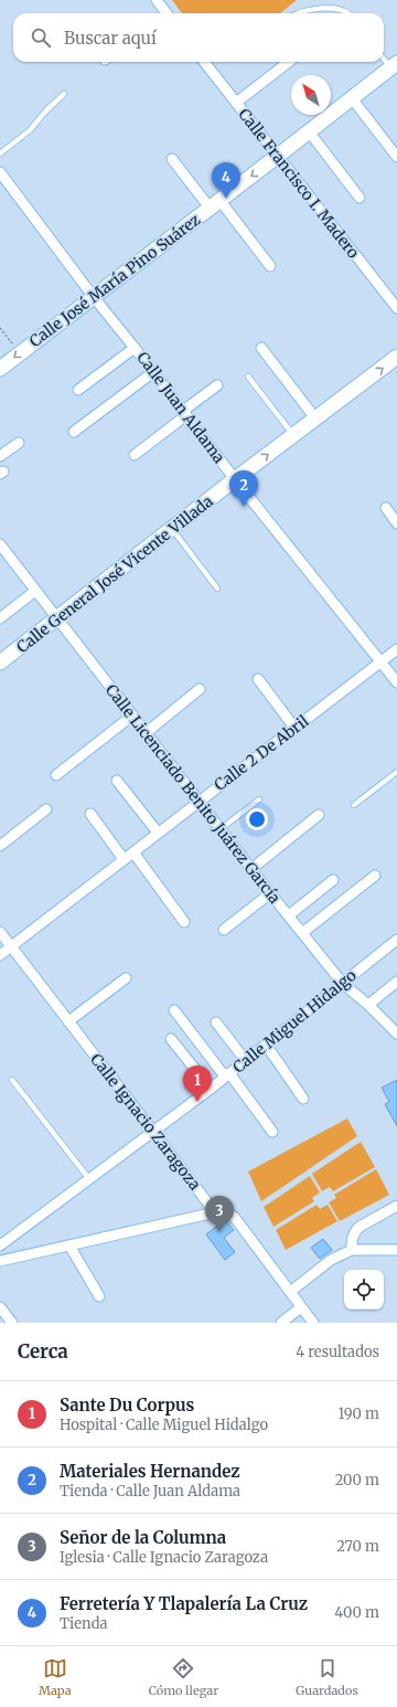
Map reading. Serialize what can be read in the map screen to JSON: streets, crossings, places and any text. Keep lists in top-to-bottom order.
{
  "streets": {
    "main road": ["Calle José María Pino Suárez", "Calle General José Vicente Villada"],
    "street": [
      "Calle Francisco I. Madero",
      "Calle Juan Aldama",
      "Calle 2 De Abril",
      "Calle Licenciado Benito Juárez García",
      "Calle Miguel Hidalgo",
      "Calle Ignacio Zaragoza"
    ]
  },
  "crossings": [
    ["Calle Francisco I. Madero", "Calle José María Pino Suárez"],
    ["Calle José María Pino Suárez", "Calle Juan Aldama"],
    ["Calle Juan Aldama", "Calle General José Vicente Villada"],
    ["Calle Juan Aldama", "Calle 2 De Abril"],
    ["Calle General José Vicente Villada", "Calle Licenciado Benito Juárez García"],
    ["Calle 2 De Abril", "Calle Licenciado Benito Juárez García"],
    ["Calle 2 De Abril", "Calle Ignacio Zaragoza"],
    ["Calle Licenciado Benito Juárez García", "Calle Miguel Hidalgo"],
    ["Calle Miguel Hidalgo", "Calle Ignacio Zaragoza"]
  ],
  "one_way": ["Calle General José Vicente Villada"],
  "north": "top left",
  "page": {
    "search": "Buscar aquí",
    "pins": [
      "4",
      "2",
      "1",
      "3"
    ],
    "heading": ["Cerca", "4 resultados"],
    "list": [
      {
        "mark": "1",
        "name": "Sante Du Corpus",
        "note": "Hospital · Calle Miguel Hidalgo",
        "value": "190 m"
      },
      {
        "mark": "2",
        "name": "Materiales Hernandez",
        "note": "Tienda · Calle Juan Aldama",
        "value": "200 m"
      },
      {
        "mark": "3",
        "name": "Señor de la Columna",
        "note": "Iglesia · Calle Ignacio Zaragoza",
        "value": "270 m"
      },
      {
        "mark": "4",
        "name": "Ferretería Y Tlapalería La Cruz",
        "note": "Tienda",
        "value": "400 m"
      }
    ],
    "nav": ["Mapa", "Cómo llegar", "Guardados"]
  }
}
